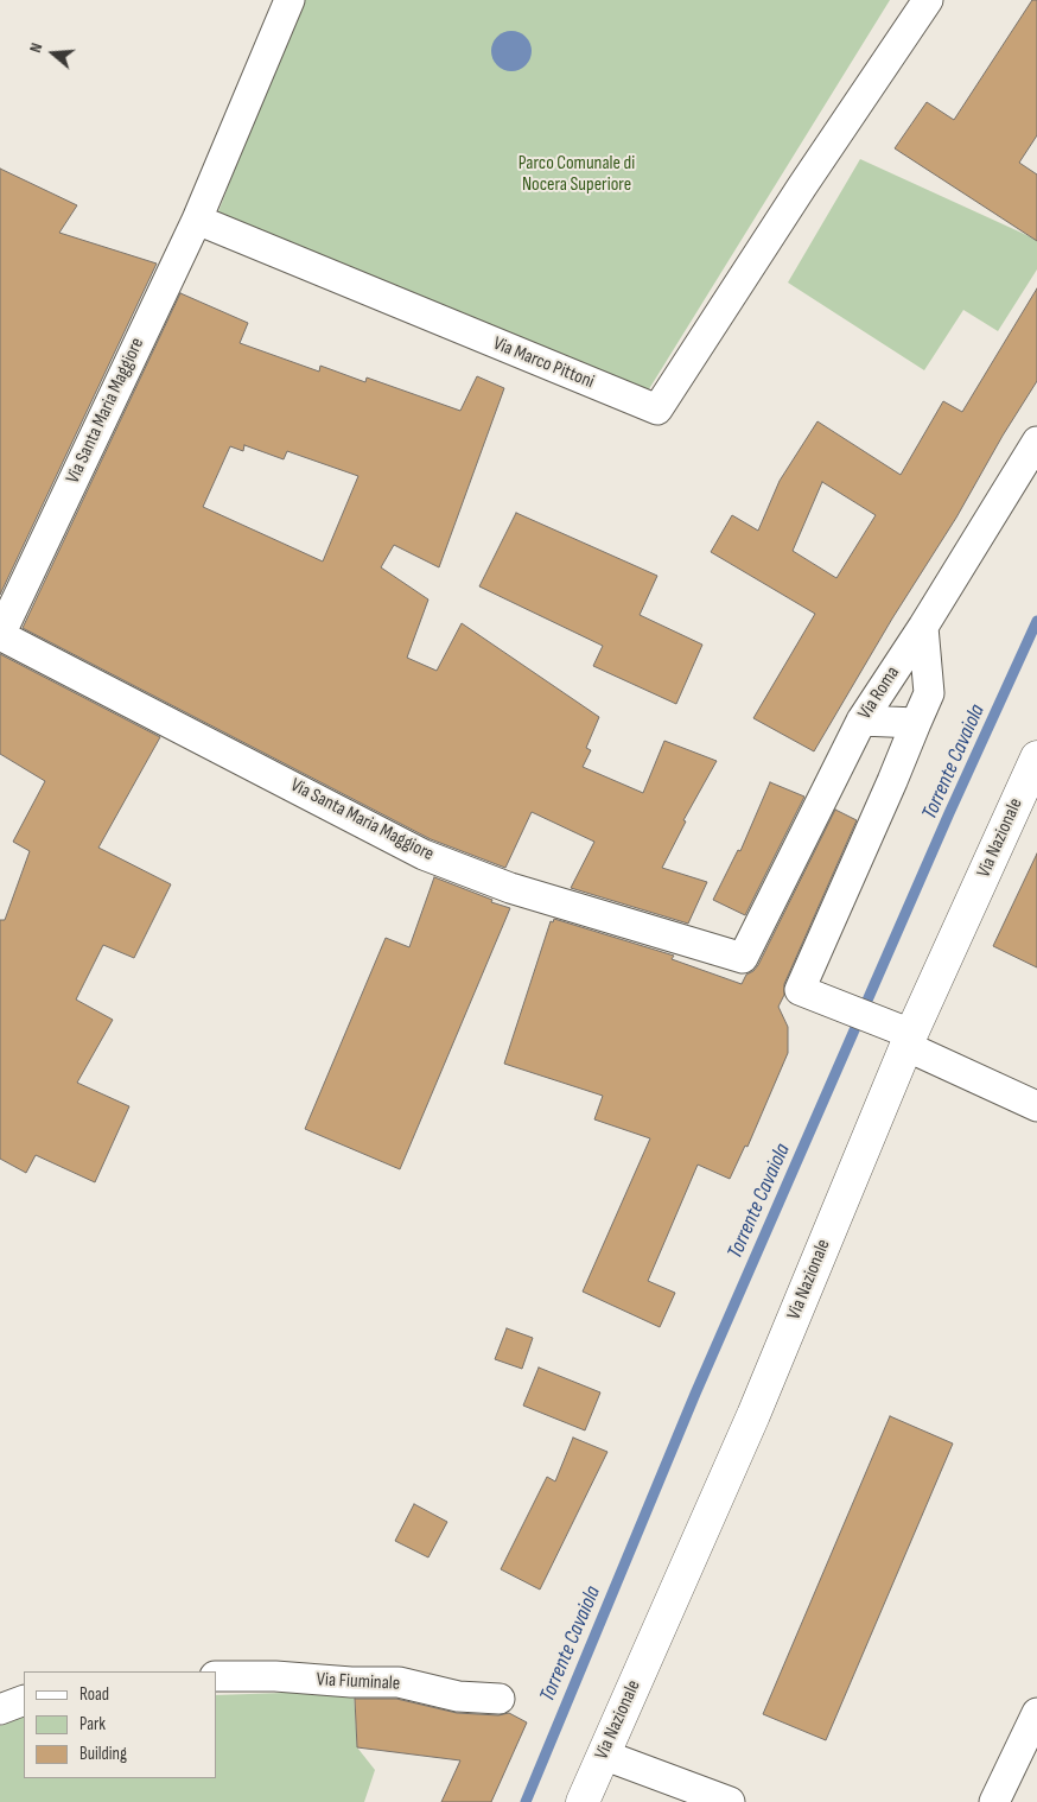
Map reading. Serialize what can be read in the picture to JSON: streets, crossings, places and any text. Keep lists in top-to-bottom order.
{
  "streets": {
    "main road": ["Via Nazionale"],
    "street": [
      "Via Marco Pittoni",
      "Via Santa Maria Maggiore",
      "Via Roma",
      "Via Fiuminale"
    ]
  },
  "crossings": [
    ["Via Marco Pittoni", "Via Santa Maria Maggiore"],
    ["Via Santa Maria Maggiore", "Via Roma"]
  ],
  "water": ["Torrente Cavaiola"],
  "parks": ["Parco Comunale di Nocera Superiore"],
  "legend": ["Road", "Park", "Building"],
  "north": "left"
}
